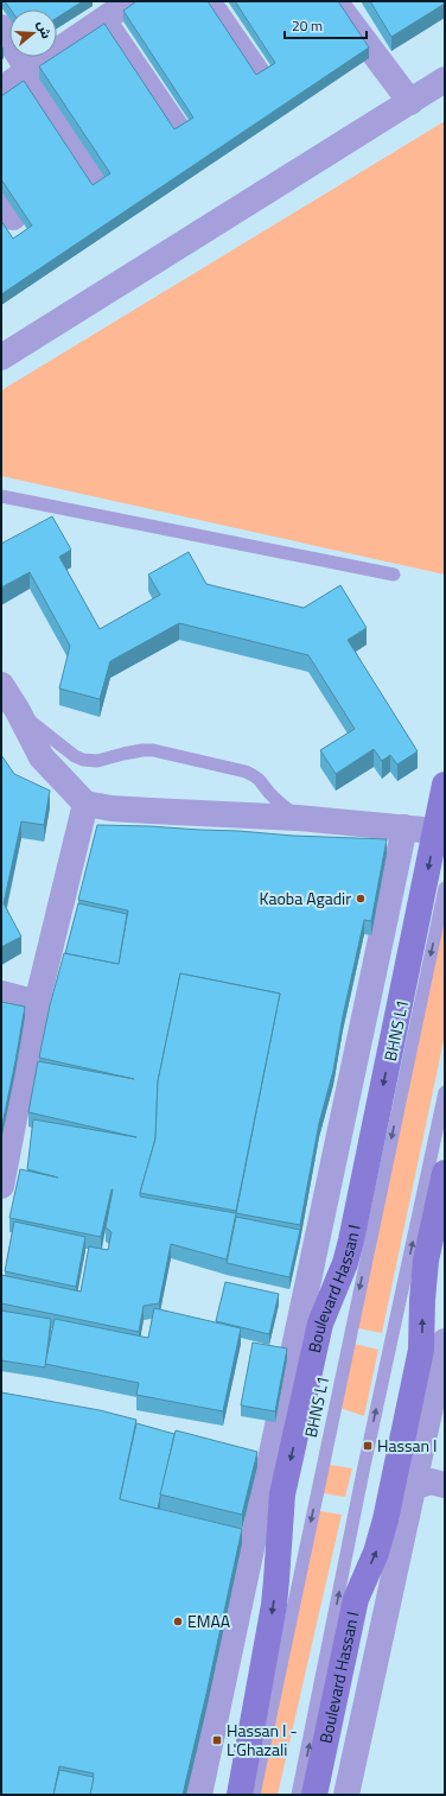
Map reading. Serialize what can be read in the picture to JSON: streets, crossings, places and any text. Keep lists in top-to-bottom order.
{
  "streets": {
    "main road": ["Boulevard Hassan I"],
    "lane": ["BHNS L1"]
  },
  "places": {
    "other": ["Kaoba Agadir", "EMAA"],
    "transit": ["Hassan I", "Hassan I - L'Ghazali"]
  },
  "scale_bar": "20 m",
  "north": "right"
}
